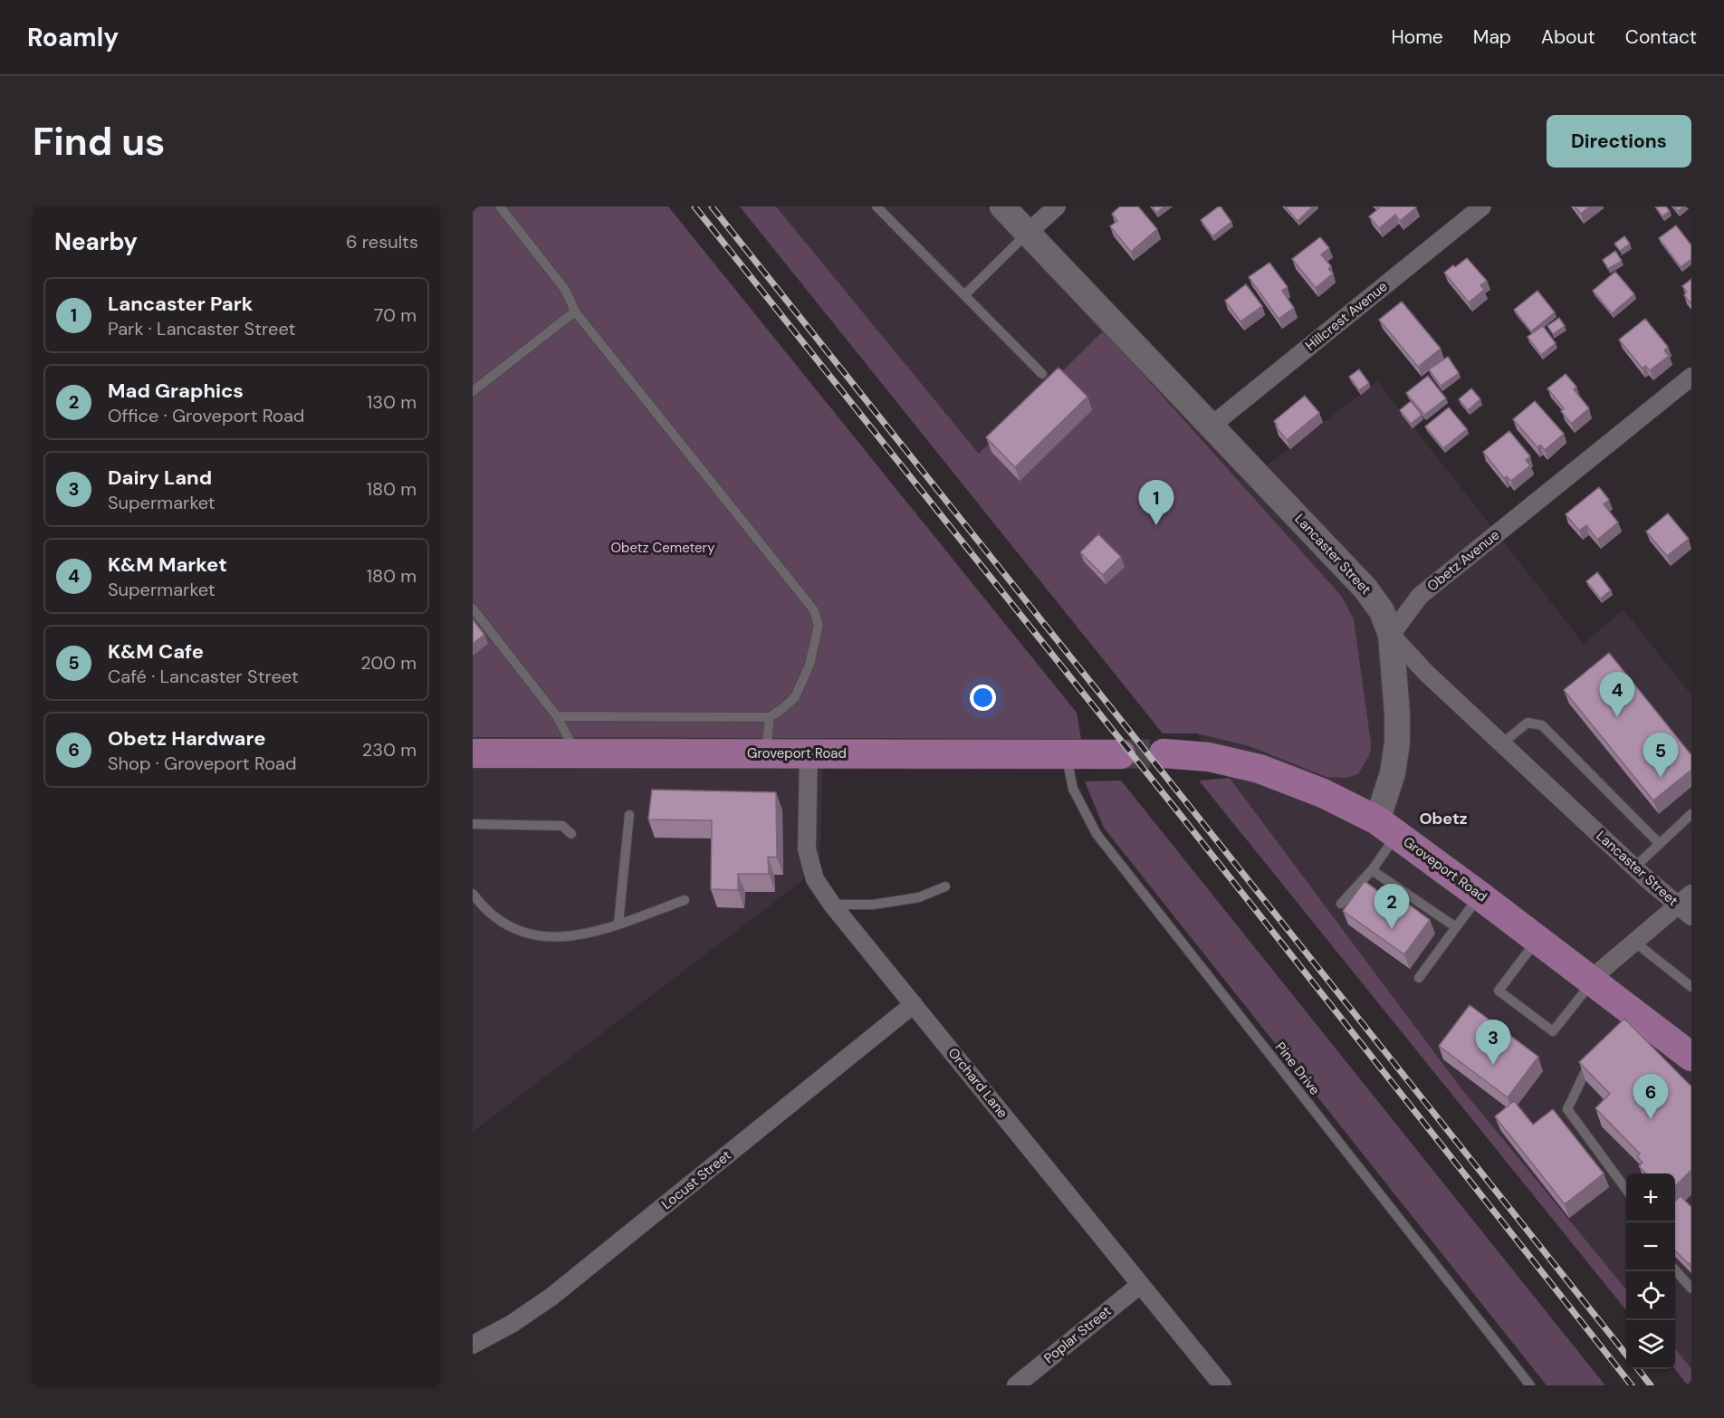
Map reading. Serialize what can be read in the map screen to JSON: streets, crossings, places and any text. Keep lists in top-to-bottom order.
{
  "streets": {
    "main road": ["Groveport Road"],
    "street": [
      "Hillcrest Avenue",
      "Lancaster Street",
      "Obetz Avenue",
      "Orchard Lane",
      "Locust Street",
      "Poplar Street"
    ],
    "lane": ["Pine Drive"]
  },
  "crossings": [
    ["Hillcrest Avenue", "Lancaster Street"],
    ["Lancaster Street", "Obetz Avenue"],
    ["Groveport Road", "Pine Drive"],
    ["Groveport Road", "Orchard Lane"],
    ["Orchard Lane", "Locust Street"],
    ["Orchard Lane", "Poplar Street"]
  ],
  "districts": ["Obetz"],
  "parks": ["Obetz Cemetery"],
  "page": {
    "header": "Roamly",
    "nav": [
      "Home",
      "Map",
      "About",
      "Contact"
    ],
    "buttons": "Directions",
    "title": "Find us",
    "heading": ["Nearby", "6 results"],
    "list": [
      {
        "mark": "1",
        "name": "Lancaster Park",
        "note": "Park · Lancaster Street",
        "value": "70 m"
      },
      {
        "mark": "2",
        "name": "Mad Graphics",
        "note": "Office · Groveport Road",
        "value": "130 m"
      },
      {
        "mark": "3",
        "name": "Dairy Land",
        "note": "Supermarket",
        "value": "180 m"
      },
      {
        "mark": "4",
        "name": "K&M Market",
        "note": "Supermarket",
        "value": "180 m"
      },
      {
        "mark": "5",
        "name": "K&M Cafe",
        "note": "Café · Lancaster Street",
        "value": "200 m"
      },
      {
        "mark": "6",
        "name": "Obetz Hardware",
        "note": "Shop · Groveport Road",
        "value": "230 m"
      }
    ],
    "pins": [
      "1",
      "4",
      "5",
      "2",
      "3",
      "6"
    ],
    "map_buttons": ["+", "−"]
  }
}
